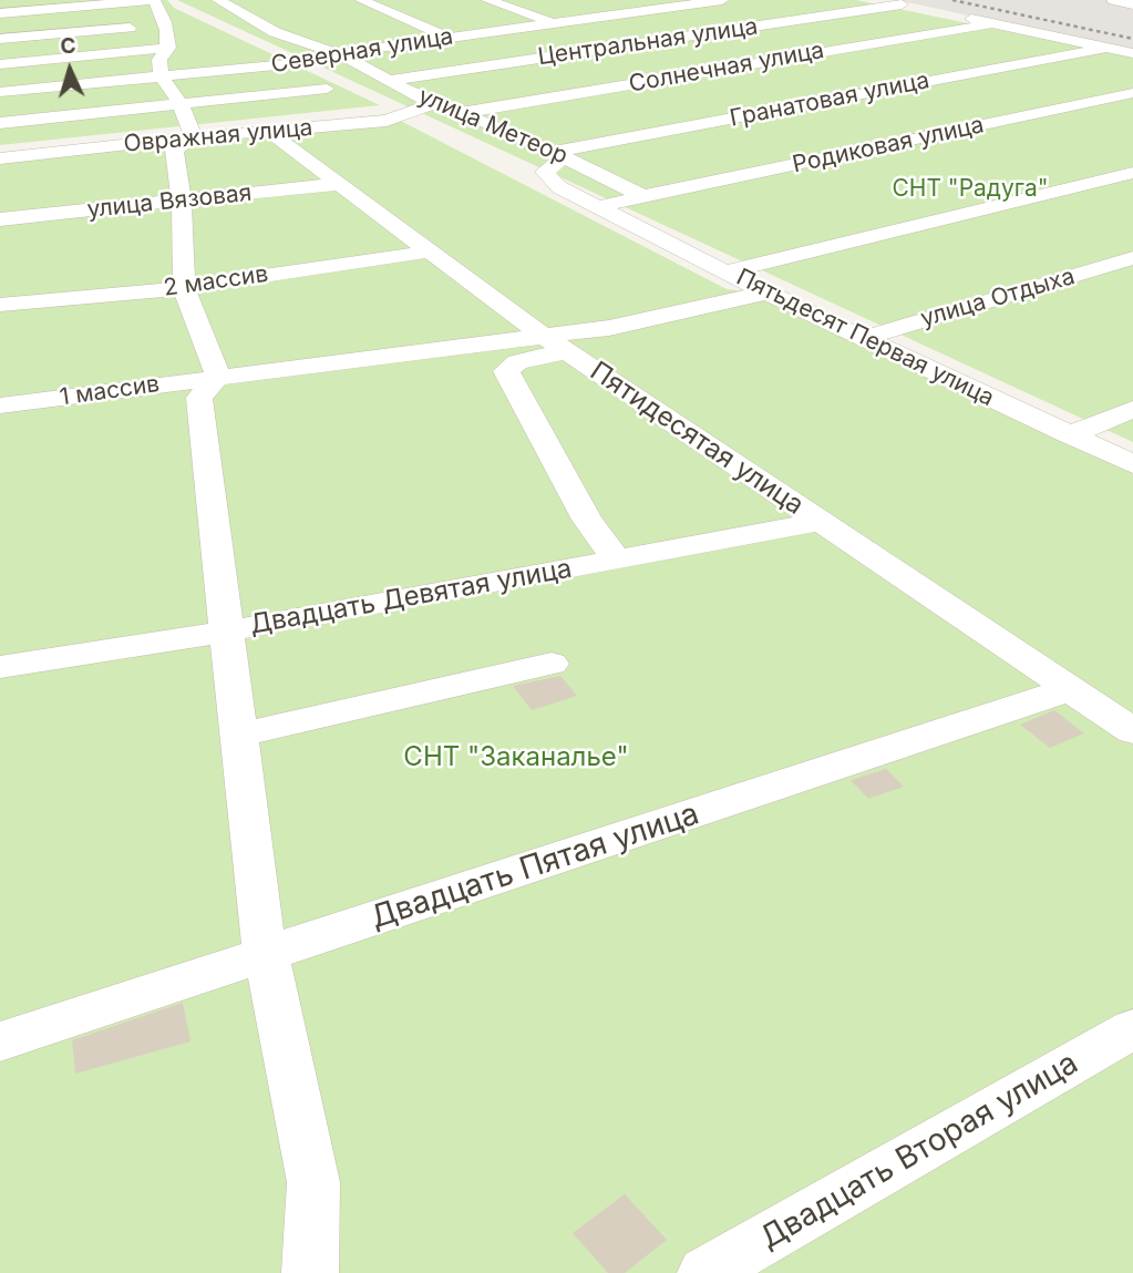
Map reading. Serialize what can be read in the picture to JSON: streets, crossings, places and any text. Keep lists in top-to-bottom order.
{
  "streets": {
    "street": [
      "Центральная улица",
      "Северная улица",
      "Солнечная улица",
      "Гранатовая улица",
      "улица Метеор",
      "Овражная улица",
      "Родиковая улица",
      "улица Вязовая",
      "2 массив",
      "улица Отдыха",
      "Пятьдесят Первая улица",
      "1 массив",
      "Пятидесятая улица",
      "Двадцать Девятая улица",
      "Двадцать Пятая улица",
      "Двадцать Вторая улица"
    ]
  },
  "crossings": [
    ["Центральная улица", "улица Метеор"],
    ["Северная улица", "улица Метеор"],
    ["Солнечная улица", "улица Метеор"],
    ["Гранатовая улица", "улица Метеор"],
    ["Гранатовая улица", "Пятьдесят Первая улица"],
    ["улица Метеор", "Овражная улица"],
    ["улица Метеор", "Родиковая улица"],
    ["улица Метеор", "Пятьдесят Первая улица"],
    ["Овражная улица", "Пятидесятая улица"],
    ["улица Вязовая", "Пятидесятая улица"],
    ["2 массив", "Пятидесятая улица"],
    ["улица Отдыха", "Пятьдесят Первая улица"],
    ["Пятьдесят Первая улица", "1 массив"],
    ["1 массив", "Пятидесятая улица"],
    ["Пятидесятая улица", "Двадцать Девятая улица"],
    ["Пятидесятая улица", "Двадцать Пятая улица"]
  ],
  "parks": ["СНТ \"Радуга\"", "СНТ \"Заканалье\""],
  "north": "top"
}
